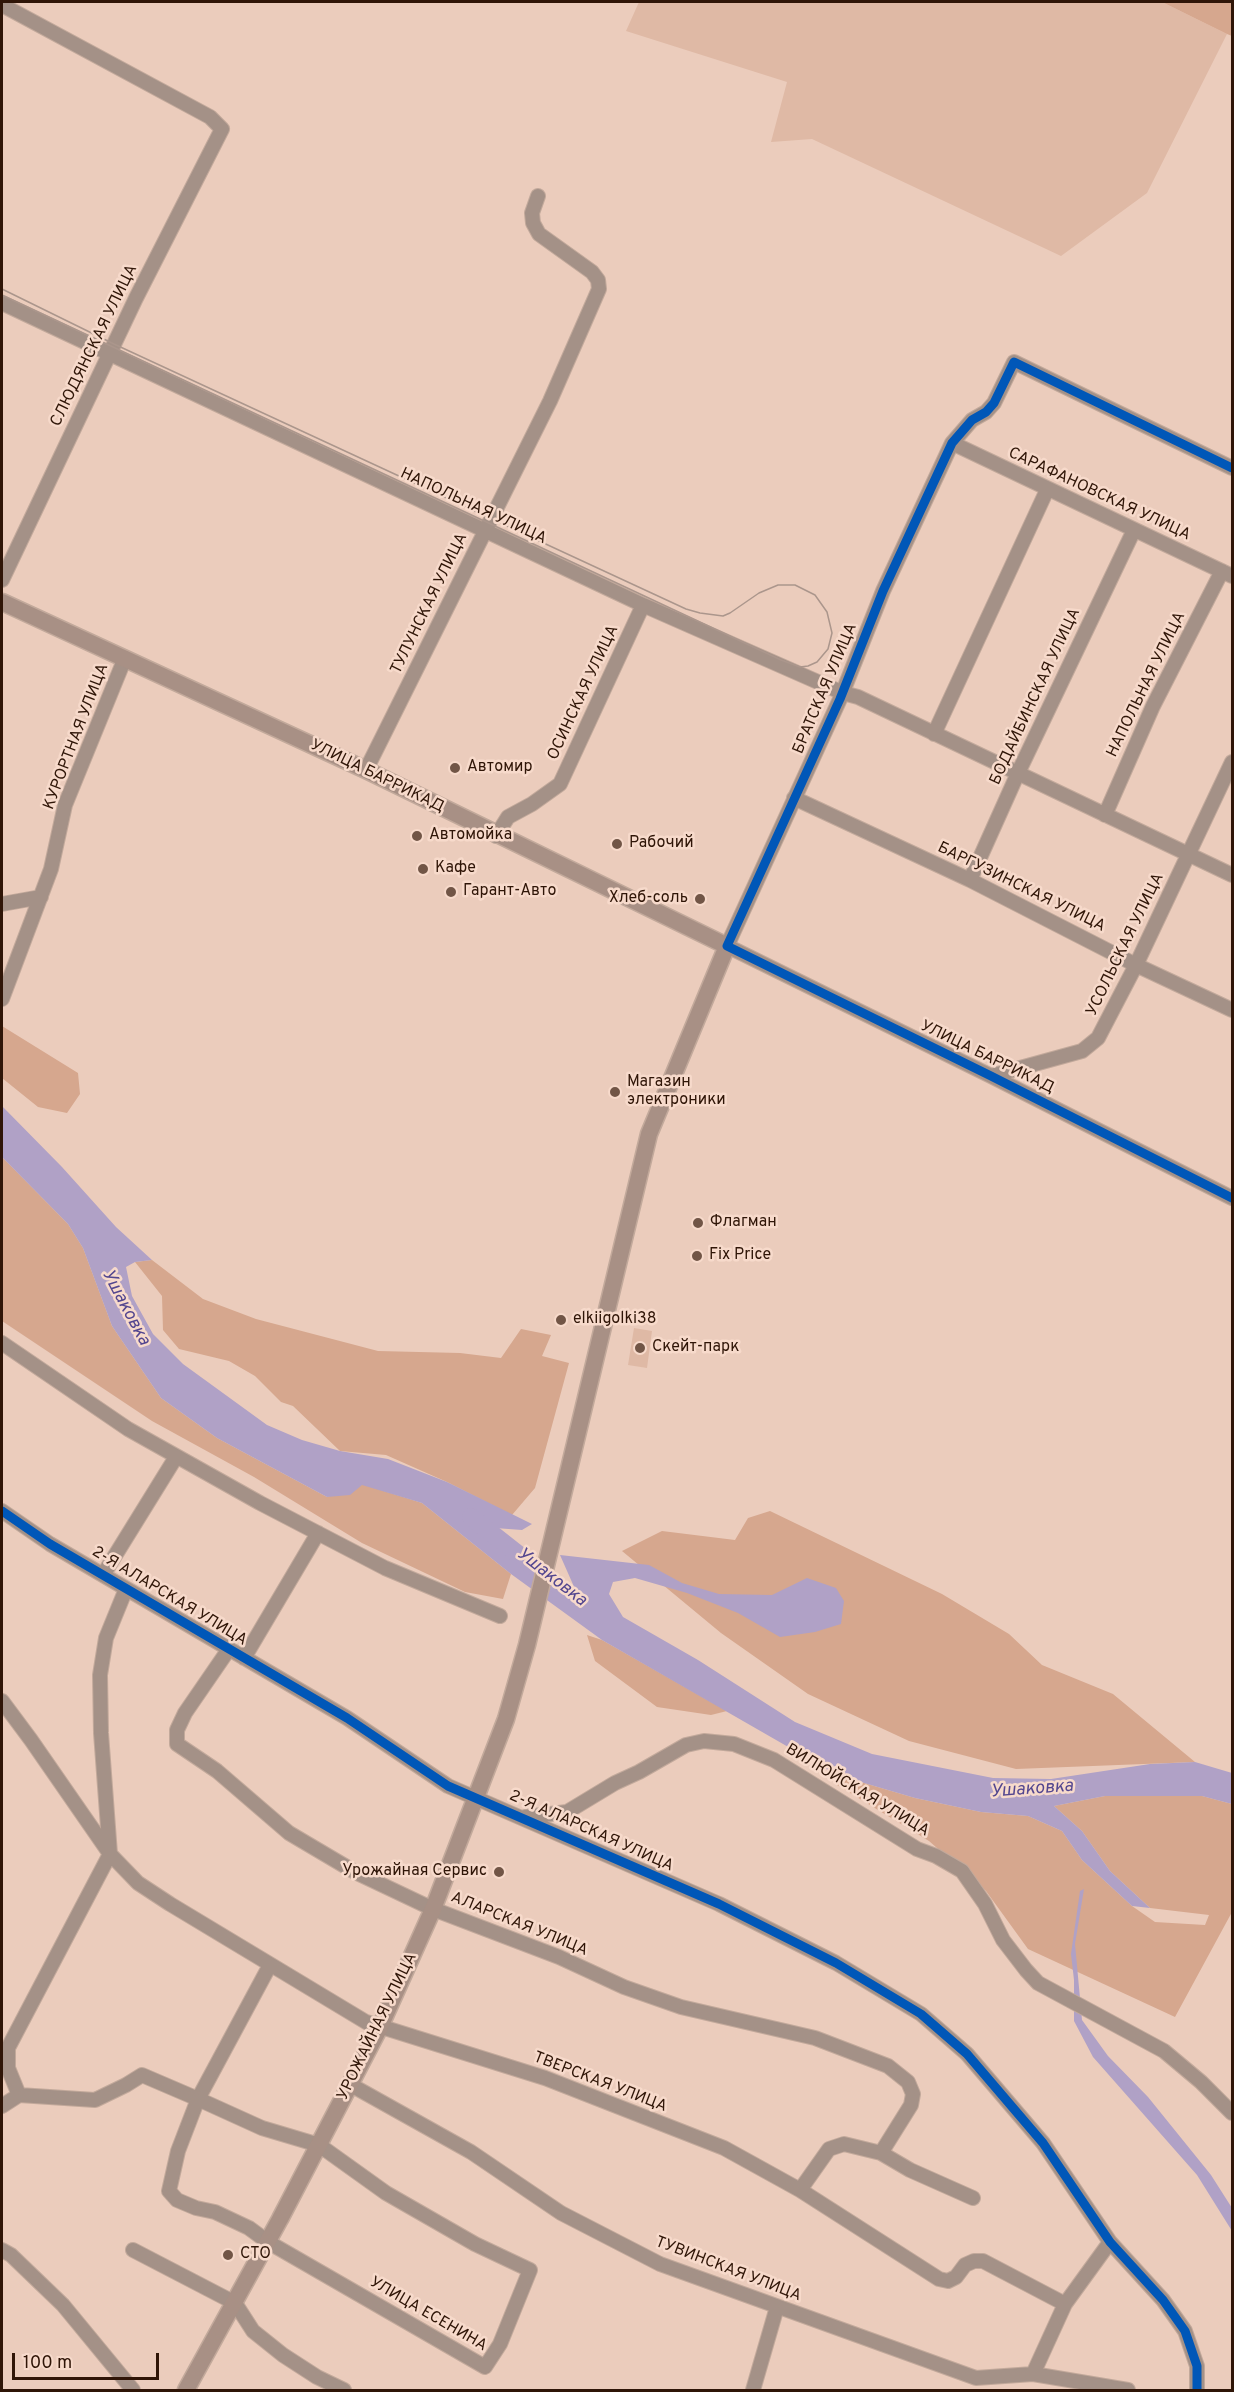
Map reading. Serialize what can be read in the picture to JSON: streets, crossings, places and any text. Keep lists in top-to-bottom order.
{
  "streets": {
    "main road": ["УЛИЦА БАРРИКАД", "УРОЖАЙНАЯ УЛИЦА"],
    "street": [
      "СЛЮДЯНСКАЯ УЛИЦА",
      "САРАФАНОВСКАЯ УЛИЦА",
      "НАПОЛЬНАЯ УЛИЦА",
      "ТУЛУНСКАЯ УЛИЦА",
      "БРАТСКАЯ УЛИЦА",
      "ОСИНСКАЯ УЛИЦА",
      "БОДАЙБИНСКАЯ УЛИЦА",
      "КУРОРТНАЯ УЛИЦА",
      "БАРГУЗИНСКАЯ УЛИЦА",
      "УСОЛЬСКАЯ УЛИЦА",
      "2-Я АЛАРСКАЯ УЛИЦА",
      "ВИЛЮЙСКАЯ УЛИЦА",
      "АЛАРСКАЯ УЛИЦА",
      "ТВЕРСКАЯ УЛИЦА",
      "ТУВИНСКАЯ УЛИЦА",
      "УЛИЦА ЕСЕНИНА"
    ]
  },
  "crossings": [
    ["СЛЮДЯНСКАЯ УЛИЦА", "НАПОЛЬНАЯ УЛИЦА"],
    ["САРАФАНОВСКАЯ УЛИЦА", "НАПОЛЬНАЯ УЛИЦА"],
    ["САРАФАНОВСКАЯ УЛИЦА", "БРАТСКАЯ УЛИЦА"],
    ["САРАФАНОВСКАЯ УЛИЦА", "БОДАЙБИНСКАЯ УЛИЦА"],
    ["НАПОЛЬНАЯ УЛИЦА", "ТУЛУНСКАЯ УЛИЦА"],
    ["НАПОЛЬНАЯ УЛИЦА", "БРАТСКАЯ УЛИЦА"],
    ["НАПОЛЬНАЯ УЛИЦА", "ОСИНСКАЯ УЛИЦА"],
    ["НАПОЛЬНАЯ УЛИЦА", "БОДАЙБИНСКАЯ УЛИЦА"],
    ["НАПОЛЬНАЯ УЛИЦА", "УСОЛЬСКАЯ УЛИЦА"],
    ["ТУЛУНСКАЯ УЛИЦА", "УЛИЦА БАРРИКАД"],
    ["БРАТСКАЯ УЛИЦА", "УЛИЦА БАРРИКАД"],
    ["БРАТСКАЯ УЛИЦА", "БАРГУЗИНСКАЯ УЛИЦА"],
    ["БРАТСКАЯ УЛИЦА", "УРОЖАЙНАЯ УЛИЦА"],
    ["ОСИНСКАЯ УЛИЦА", "УЛИЦА БАРРИКАД"],
    ["БОДАЙБИНСКАЯ УЛИЦА", "БАРГУЗИНСКАЯ УЛИЦА"],
    ["КУРОРТНАЯ УЛИЦА", "УЛИЦА БАРРИКАД"],
    ["УЛИЦА БАРРИКАД", "УСОЛЬСКАЯ УЛИЦА"],
    ["УЛИЦА БАРРИКАД", "УРОЖАЙНАЯ УЛИЦА"],
    ["БАРГУЗИНСКАЯ УЛИЦА", "УСОЛЬСКАЯ УЛИЦА"],
    ["2-Я АЛАРСКАЯ УЛИЦА", "АЛАРСКАЯ УЛИЦА"],
    ["2-Я АЛАРСКАЯ УЛИЦА", "УРОЖАЙНАЯ УЛИЦА"],
    ["АЛАРСКАЯ УЛИЦА", "УРОЖАЙНАЯ УЛИЦА"],
    ["УРОЖАЙНАЯ УЛИЦА", "ТВЕРСКАЯ УЛИЦА"],
    ["УРОЖАЙНАЯ УЛИЦА", "ТУВИНСКАЯ УЛИЦА"],
    ["УРОЖАЙНАЯ УЛИЦА", "УЛИЦА ЕСЕНИНА"]
  ],
  "water": ["Ушаковка"],
  "places": [
    "Автомир",
    "Автомойка",
    "Рабочий",
    "Кафе",
    "Гарант-Авто",
    "Хлеб-соль",
    "Магазин электроники",
    "Флагман",
    "Fix Price",
    "elkiigolki38",
    "Скейт-парк",
    "Урожайная Сервис",
    "СТО"
  ],
  "scale_bar": "100 m"
}
